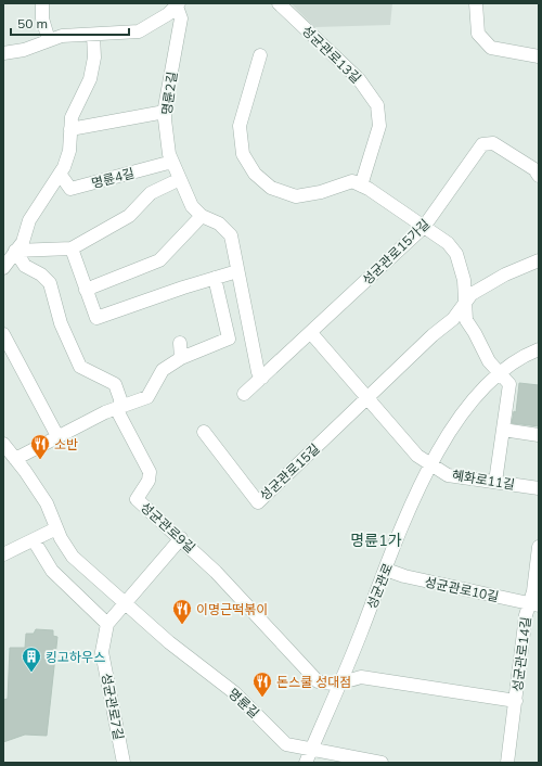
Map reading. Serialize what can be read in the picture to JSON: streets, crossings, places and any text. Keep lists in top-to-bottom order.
{
  "streets": {
    "street": [
      "성균관로13길",
      "명륜2길",
      "명륜4길",
      "성균관로15가길",
      "성균관로15길",
      "혜화로11길",
      "성균관로9길",
      "성균관로",
      "성균관로10길",
      "성균관로14길",
      "명륜길",
      "성균관로7길"
    ]
  },
  "crossings": [
    ["명륜2길", "명륜4길"],
    ["명륜2길", "성균관로15가길"],
    ["혜화로11길", "성균관로"],
    ["성균관로9길", "성균관로"],
    ["성균관로", "성균관로10길"],
    ["성균관로", "명륜길"],
    ["성균관로10길", "성균관로14길"]
  ],
  "districts": ["명륜1가"],
  "places": {
    "restaurant": ["소반", "이명근떡볶이", "돈스쿨 성대점"],
    "building": ["킹고하우스"]
  },
  "scale_bar": "50 m"
}
